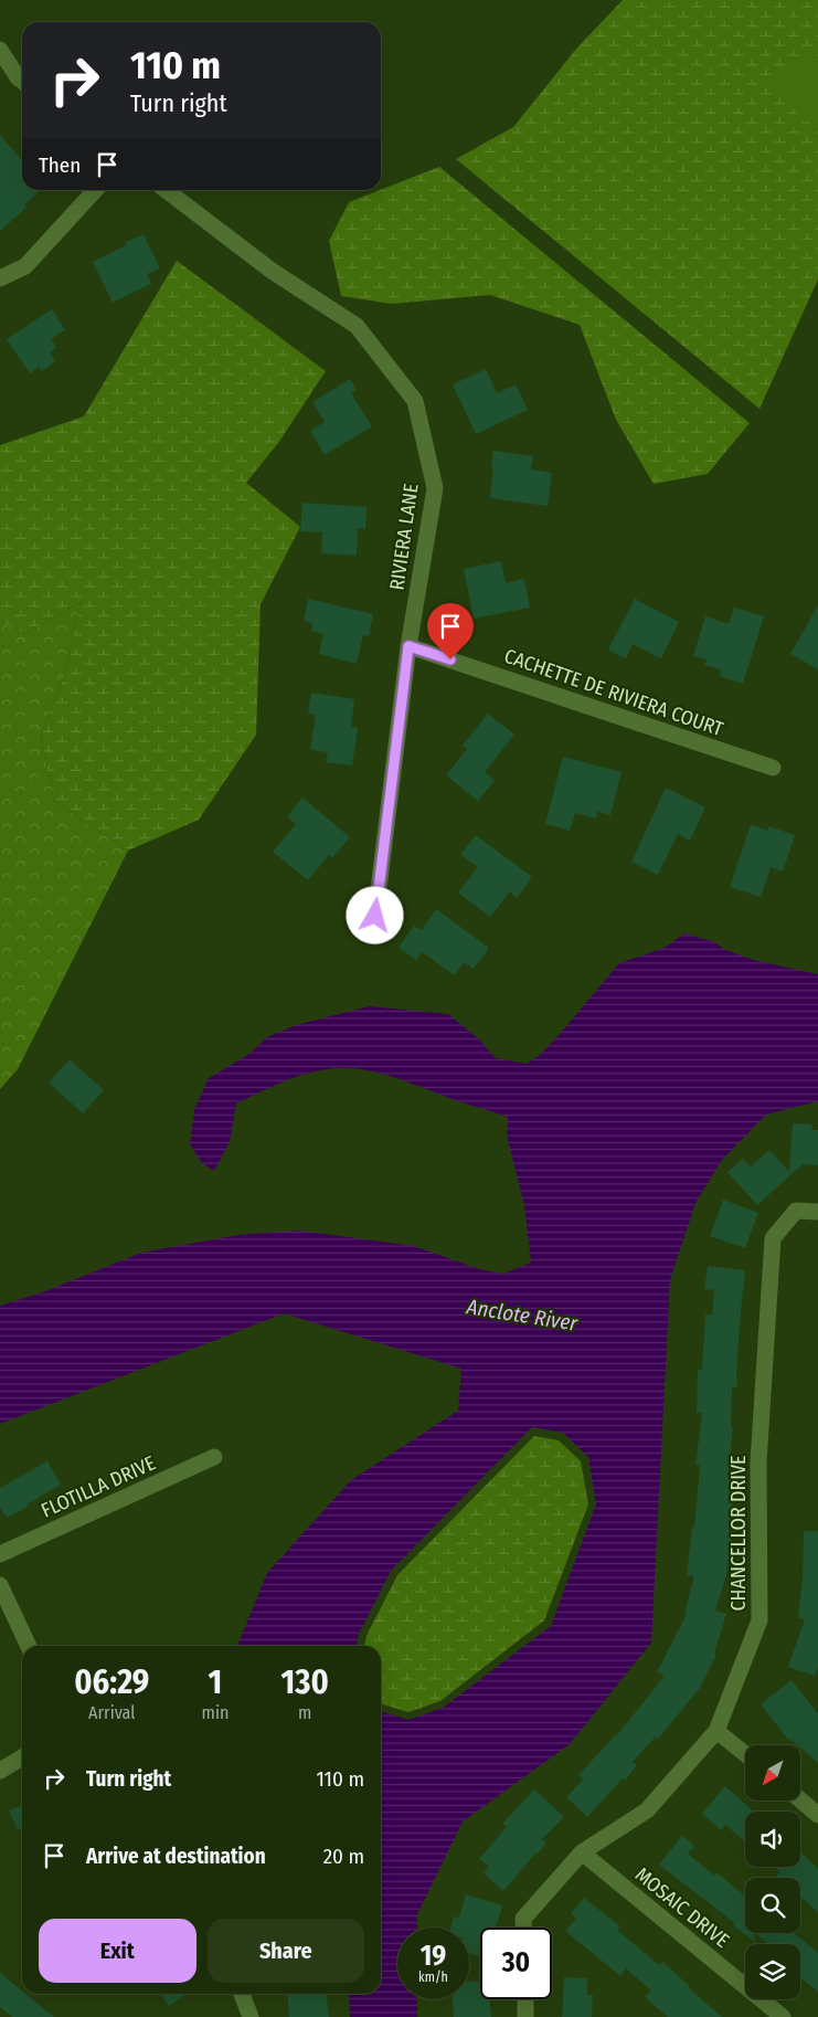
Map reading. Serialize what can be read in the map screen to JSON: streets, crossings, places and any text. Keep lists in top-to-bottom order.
{
  "streets": {
    "street": [
      "RIVIERA LANE",
      "CACHETTE DE RIVIERA COURT",
      "FLOTILLA DRIVE",
      "CHANCELLOR DRIVE",
      "MOSAIC DRIVE"
    ]
  },
  "crossings": [
    ["RIVIERA LANE", "CACHETTE DE RIVIERA COURT"],
    ["CHANCELLOR DRIVE", "MOSAIC DRIVE"]
  ],
  "water": ["Anclote River"],
  "north": "bottom left",
  "page": {
    "turn": ["110 m", "Turn right"],
    "then": "Then",
    "eta": [
      "06:29",
      "Arrival",
      "1",
      "min",
      "130",
      "m"
    ],
    "list": [
      {
        "name": "Turn right",
        "value": "110 m"
      },
      {
        "name": "Arrive at destination",
        "value": "20 m"
      }
    ],
    "buttons": ["Exit", "Share"],
    "speed": "19 km/h",
    "limit": "30"
  }
}
